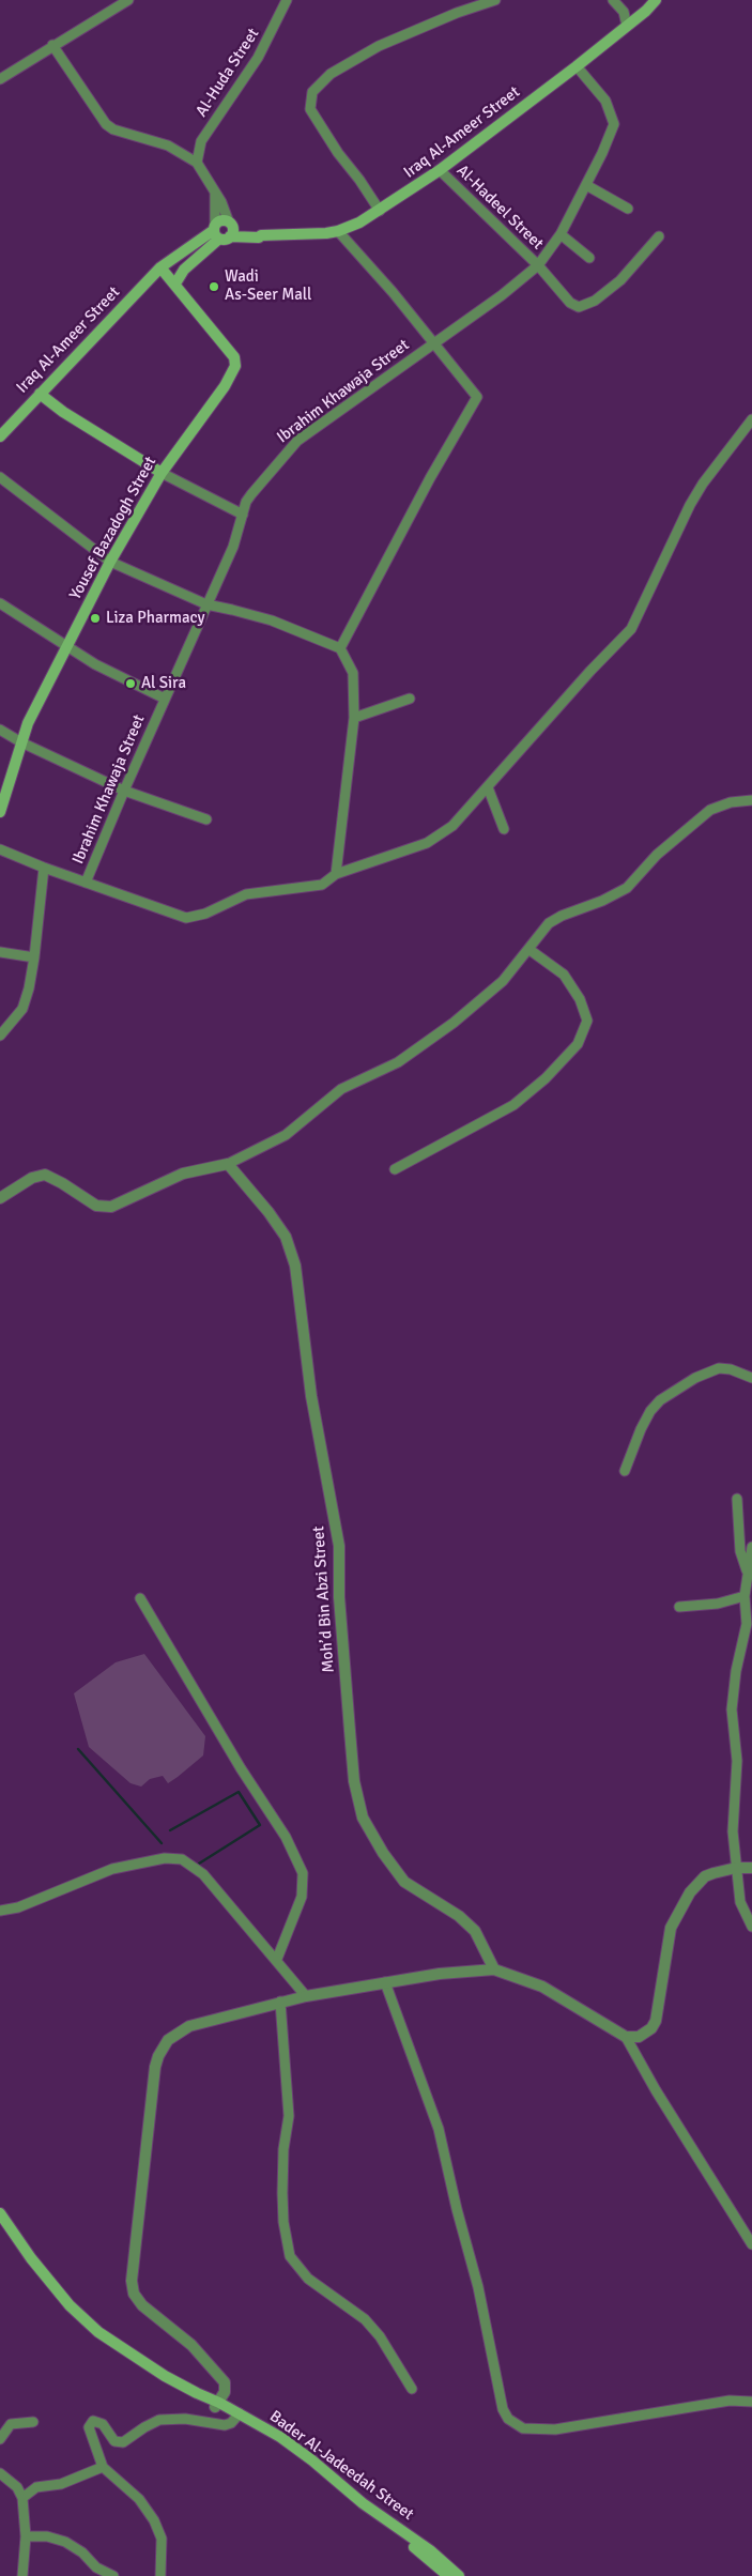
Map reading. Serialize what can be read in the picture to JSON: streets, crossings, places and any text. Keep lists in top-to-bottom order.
{
  "streets": {
    "main road": ["Iraq Al-Ameer Street", "Yousef Bazadogh Street", "Bader Al-Jadeedah Street"],
    "street": [
      "Al-Huda Street",
      "Al-Hadeel Street",
      "Ibrahim Khawaja Street",
      "Moh’d Bin Abzi Street"
    ]
  },
  "crossings": [
    ["Iraq Al-Ameer Street", "Al-Hadeel Street"],
    ["Iraq Al-Ameer Street", "Ibrahim Khawaja Street"],
    ["Al-Hadeel Street", "Ibrahim Khawaja Street"]
  ],
  "places": ["Wadi As-Seer Mall", "Liza Pharmacy", "Al Sira"]
}
